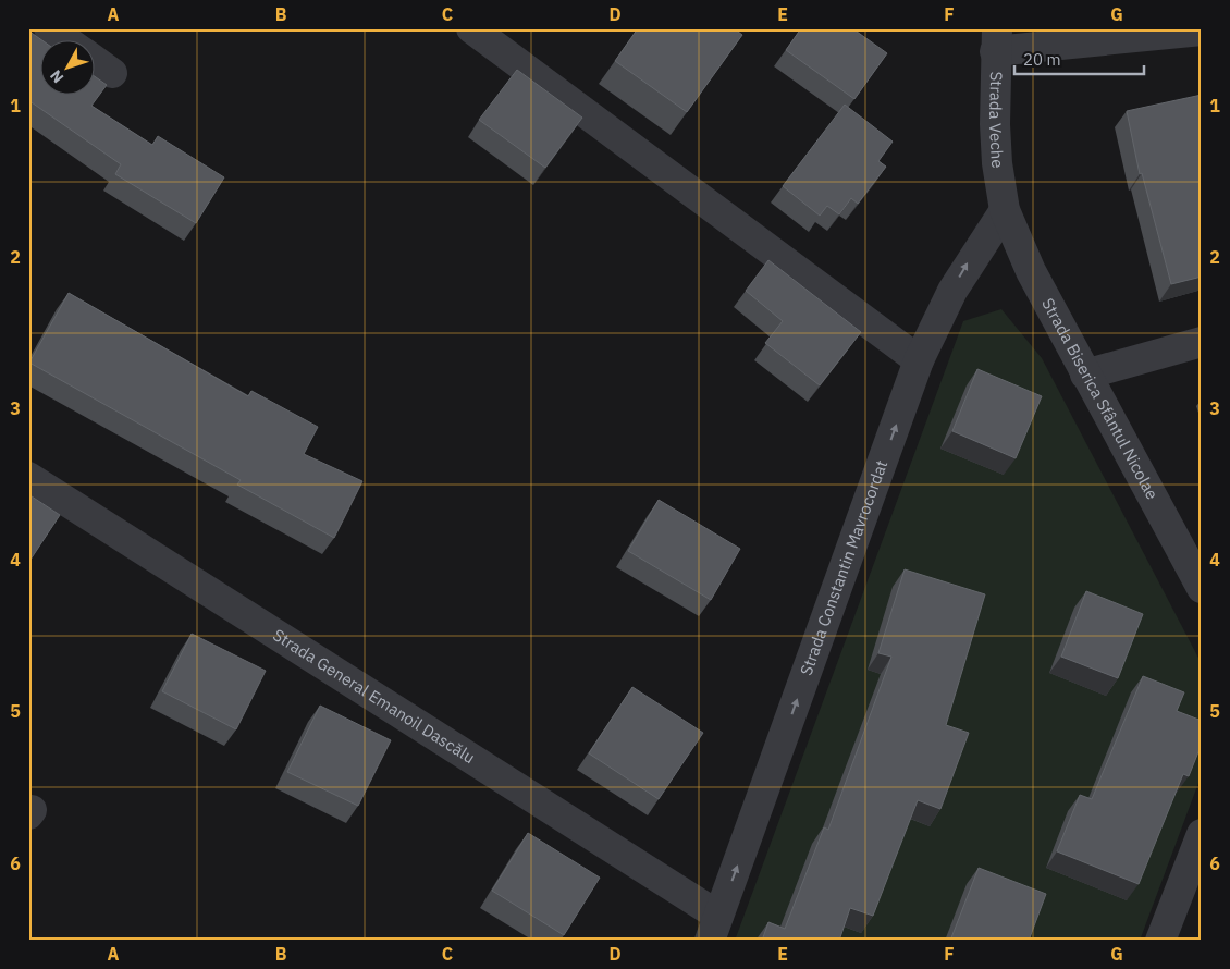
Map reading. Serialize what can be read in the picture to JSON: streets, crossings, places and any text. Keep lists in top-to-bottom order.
{
  "streets": {
    "street": [
      "Strada Veche",
      "Strada Biserica Sfântul Nicolae",
      "Strada Constantin Mavrocordat",
      "Strada General Emanoil Dascălu"
    ]
  },
  "crossings": [
    ["Strada Veche", "Strada Biserica Sfântul Nicolae"],
    ["Strada Veche", "Strada Constantin Mavrocordat"],
    ["Strada Biserica Sfântul Nicolae", "Strada Constantin Mavrocordat"],
    ["Strada Constantin Mavrocordat", "Strada General Emanoil Dascălu"]
  ],
  "one_way": ["Strada Constantin Mavrocordat"],
  "scale_bar": "20 m",
  "north": "bottom left",
  "grid": {
    "columns": [
      "A",
      "B",
      "C",
      "D",
      "E",
      "F",
      "G"
    ],
    "rows": [
      "1",
      "2",
      "3",
      "4",
      "5",
      "6"
    ]
  }
}
